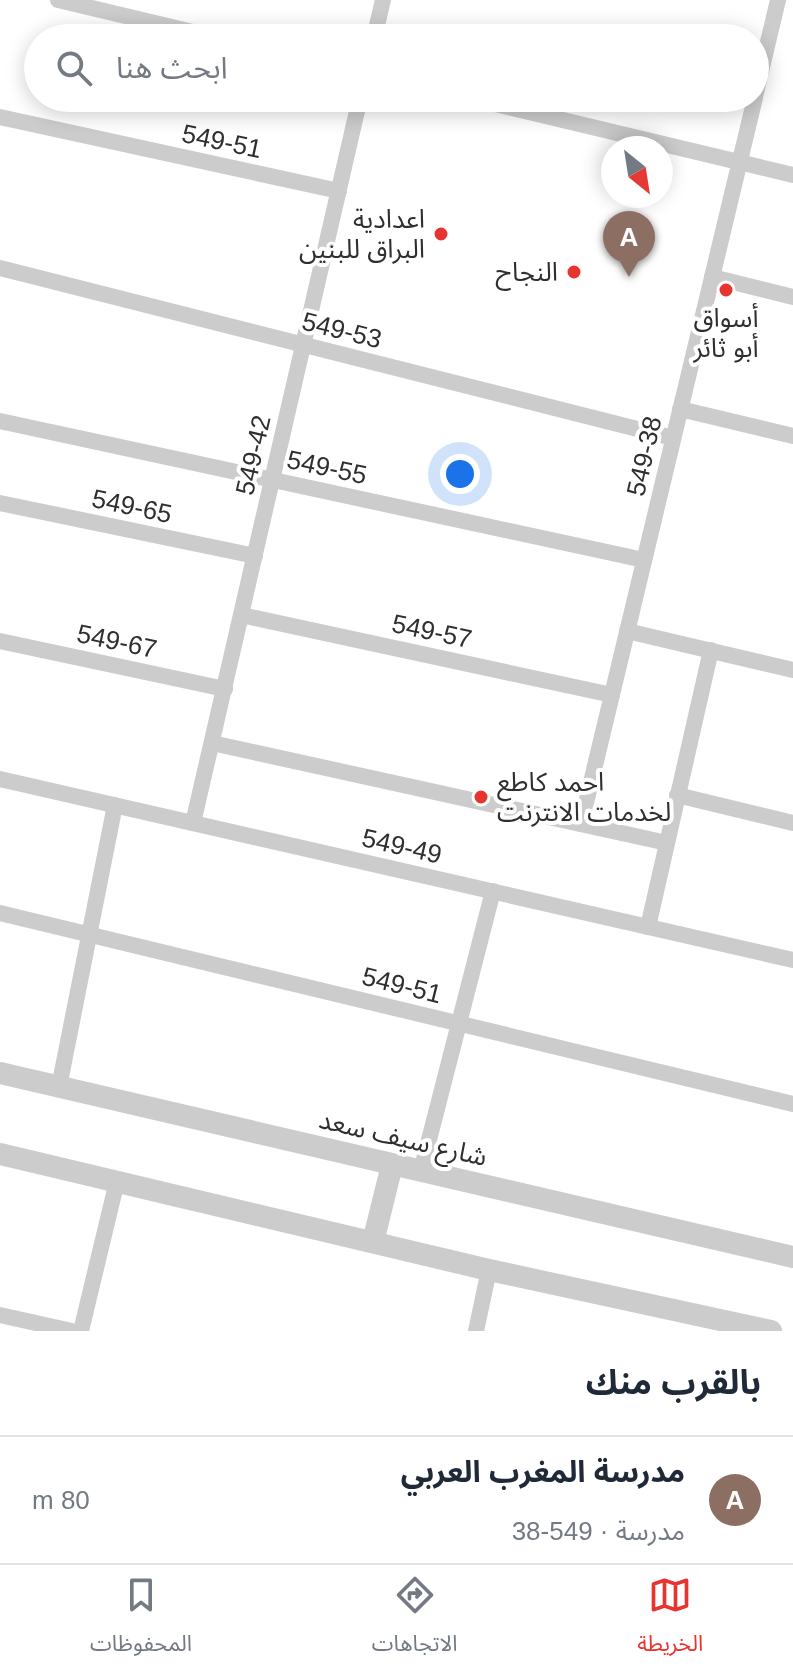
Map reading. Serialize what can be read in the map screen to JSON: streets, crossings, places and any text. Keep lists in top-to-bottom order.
{
  "streets": {
    "street": [
      "549-51",
      "549-53",
      "549-42",
      "549-38",
      "549-55",
      "549-65",
      "549-57",
      "549-67",
      "549-49",
      "شارع سيف سعد"
    ]
  },
  "crossings": [
    ["549-51", "549-42"],
    ["549-53", "549-42"],
    ["549-53", "549-38"],
    ["549-42", "549-55"],
    ["549-42", "549-65"],
    ["549-42", "549-57"],
    ["549-42", "549-67"],
    ["549-42", "549-49"],
    ["549-38", "549-55"],
    ["549-38", "549-57"]
  ],
  "places": [
    "اعدادية البراق للبنين",
    "النجاح",
    "أسواق أبو ثائر",
    "احمد كاطع لخدمات الانترنت"
  ],
  "north": "bottom right",
  "page": {
    "search": "ابحث هنا",
    "pins": "A",
    "heading": "بالقرب منك",
    "list": [
      {
        "mark": "A",
        "name": "مدرسة المغرب العربي",
        "note": "مدرسة · 549-38",
        "value": "80 m"
      }
    ],
    "nav": ["الخريطة", "الاتجاهات", "المحفوظات"]
  }
}
